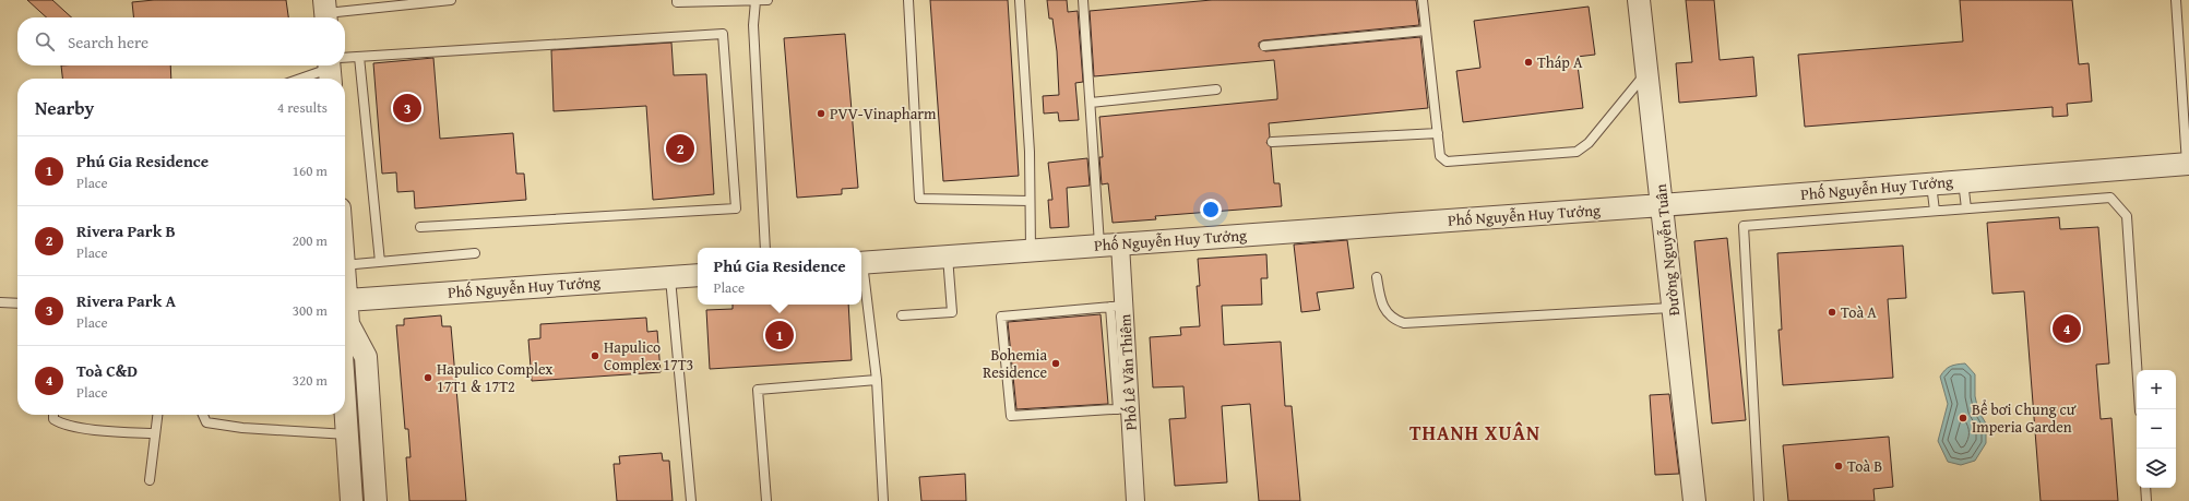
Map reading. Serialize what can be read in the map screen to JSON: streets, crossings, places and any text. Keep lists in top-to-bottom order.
{
  "streets": {
    "street": ["Phố Nguyễn Huy Tưởng", "Đường Nguyễn Tuân", "Phố Lê Văn Thiêm"]
  },
  "crossings": [
    ["Phố Nguyễn Huy Tưởng", "Đường Nguyễn Tuân"],
    ["Phố Nguyễn Huy Tưởng", "Phố Lê Văn Thiêm"]
  ],
  "districts": ["THANH XUÂN"],
  "places": [
    "Tháp A",
    "PVV-Vinapharm",
    "Toà A",
    "Hapulico Complex 17T3",
    "Bohemia Residence",
    "Hapulico Complex 17T1 & 17T2",
    "Bể bơi Chung cư Imperia Garden",
    "Toà B"
  ],
  "page": {
    "search": "Search here",
    "heading": ["Nearby", "4 results"],
    "pins": [
      "3",
      "2",
      "4",
      "1"
    ],
    "list": [
      {
        "mark": "1",
        "name": "Phú Gia Residence",
        "note": "Place",
        "value": "160 m"
      },
      {
        "mark": "2",
        "name": "Rivera Park B",
        "note": "Place",
        "value": "200 m"
      },
      {
        "mark": "3",
        "name": "Rivera Park A",
        "note": "Place",
        "value": "300 m"
      },
      {
        "mark": "4",
        "name": "Toà C&D",
        "note": "Place",
        "value": "320 m"
      }
    ],
    "popup": ["Phú Gia Residence", "Place"],
    "map_buttons": ["+", "−"]
  }
}
